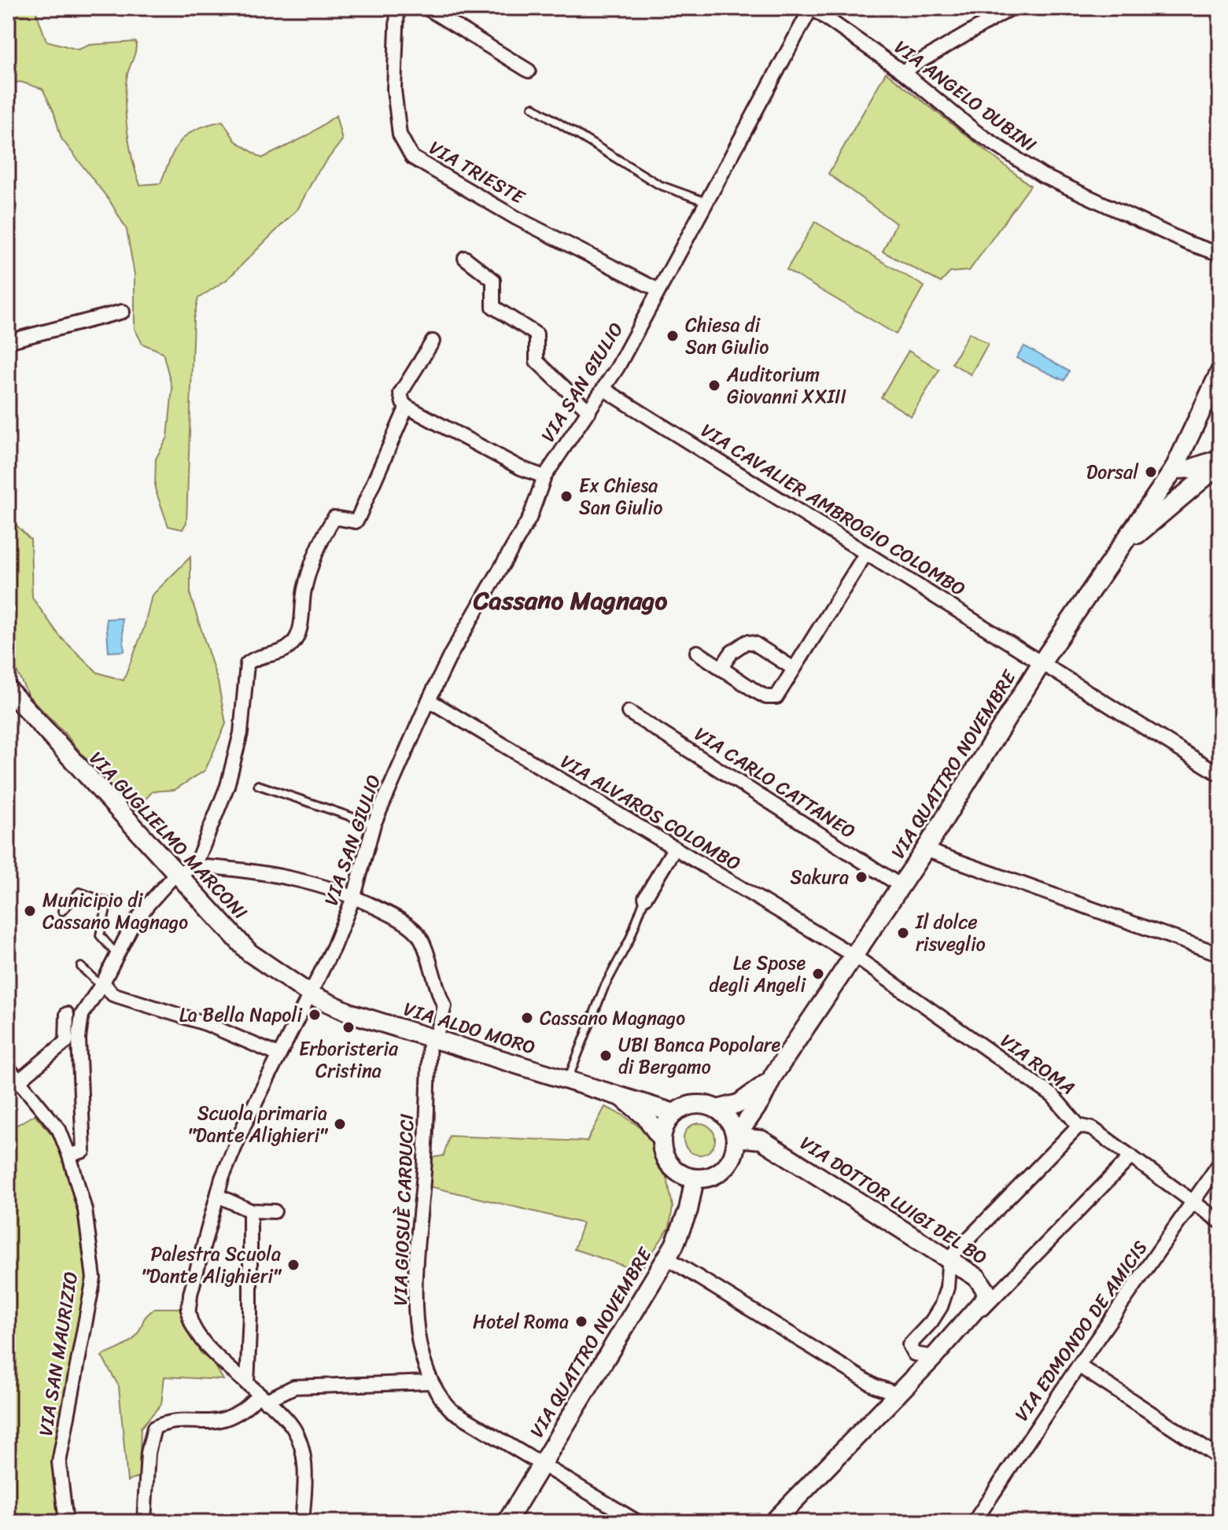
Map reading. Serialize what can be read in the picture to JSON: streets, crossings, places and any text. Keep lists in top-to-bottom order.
{
  "streets": {
    "main road": [
      "VIA QUATTRO NOVEMBRE",
      "VIA GUGLIELMO MARCONI",
      "VIA ALDO MORO",
      "VIA DOTTOR LUIGI DEL BO"
    ],
    "street": [
      "VIA ANGELO DUBINI",
      "VIA TRIESTE",
      "VIA SAN GIULIO",
      "VIA CAVALIER AMBROGIO COLOMBO",
      "VIA CARLO CATTANEO",
      "VIA ALVAROS COLOMBO",
      "VIA ROMA",
      "VIA GIOSUÈ CARDUCCI",
      "VIA EDMONDO DE AMICIS",
      "VIA SAN MAURIZIO"
    ]
  },
  "crossings": [
    ["VIA ANGELO DUBINI", "VIA SAN GIULIO"],
    ["VIA TRIESTE", "VIA SAN GIULIO"],
    ["VIA SAN GIULIO", "VIA CAVALIER AMBROGIO COLOMBO"],
    ["VIA SAN GIULIO", "VIA ALVAROS COLOMBO"],
    ["VIA SAN GIULIO", "VIA GUGLIELMO MARCONI"],
    ["VIA SAN GIULIO", "VIA ALDO MORO"],
    ["VIA SAN GIULIO", "VIA GIOSUÈ CARDUCCI"],
    ["VIA CAVALIER AMBROGIO COLOMBO", "VIA QUATTRO NOVEMBRE"],
    ["VIA QUATTRO NOVEMBRE", "VIA CARLO CATTANEO"],
    ["VIA QUATTRO NOVEMBRE", "VIA ALVAROS COLOMBO"],
    ["VIA QUATTRO NOVEMBRE", "VIA ALDO MORO"],
    ["VIA QUATTRO NOVEMBRE", "VIA ROMA"],
    ["VIA QUATTRO NOVEMBRE", "VIA DOTTOR LUIGI DEL BO"],
    ["VIA QUATTRO NOVEMBRE", "VIA GIOSUÈ CARDUCCI"],
    ["VIA ALVAROS COLOMBO", "VIA ROMA"],
    ["VIA GUGLIELMO MARCONI", "VIA ALDO MORO"],
    ["VIA ALDO MORO", "VIA DOTTOR LUIGI DEL BO"],
    ["VIA ALDO MORO", "VIA GIOSUÈ CARDUCCI"],
    ["VIA ROMA", "VIA EDMONDO DE AMICIS"]
  ],
  "districts": ["Cassano Magnago"],
  "places": [
    "Chiesa di San Giulio",
    "Auditorium Giovanni XXIII",
    "Dorsal",
    "Ex Chiesa San Giulio",
    "Sakura",
    "Municipio di Cassano Magnago",
    "Il dolce risveglio",
    "Le Spose degli Angeli",
    "La Bella Napoli",
    "Cassano Magnago",
    "Erboristeria Cristina",
    "UBI Banca Popolare di Bergamo",
    "Scuola primaria \"Dante Alighieri\"",
    "Palestra Scuola \"Dante Alighieri\"",
    "Hotel Roma"
  ]
}
